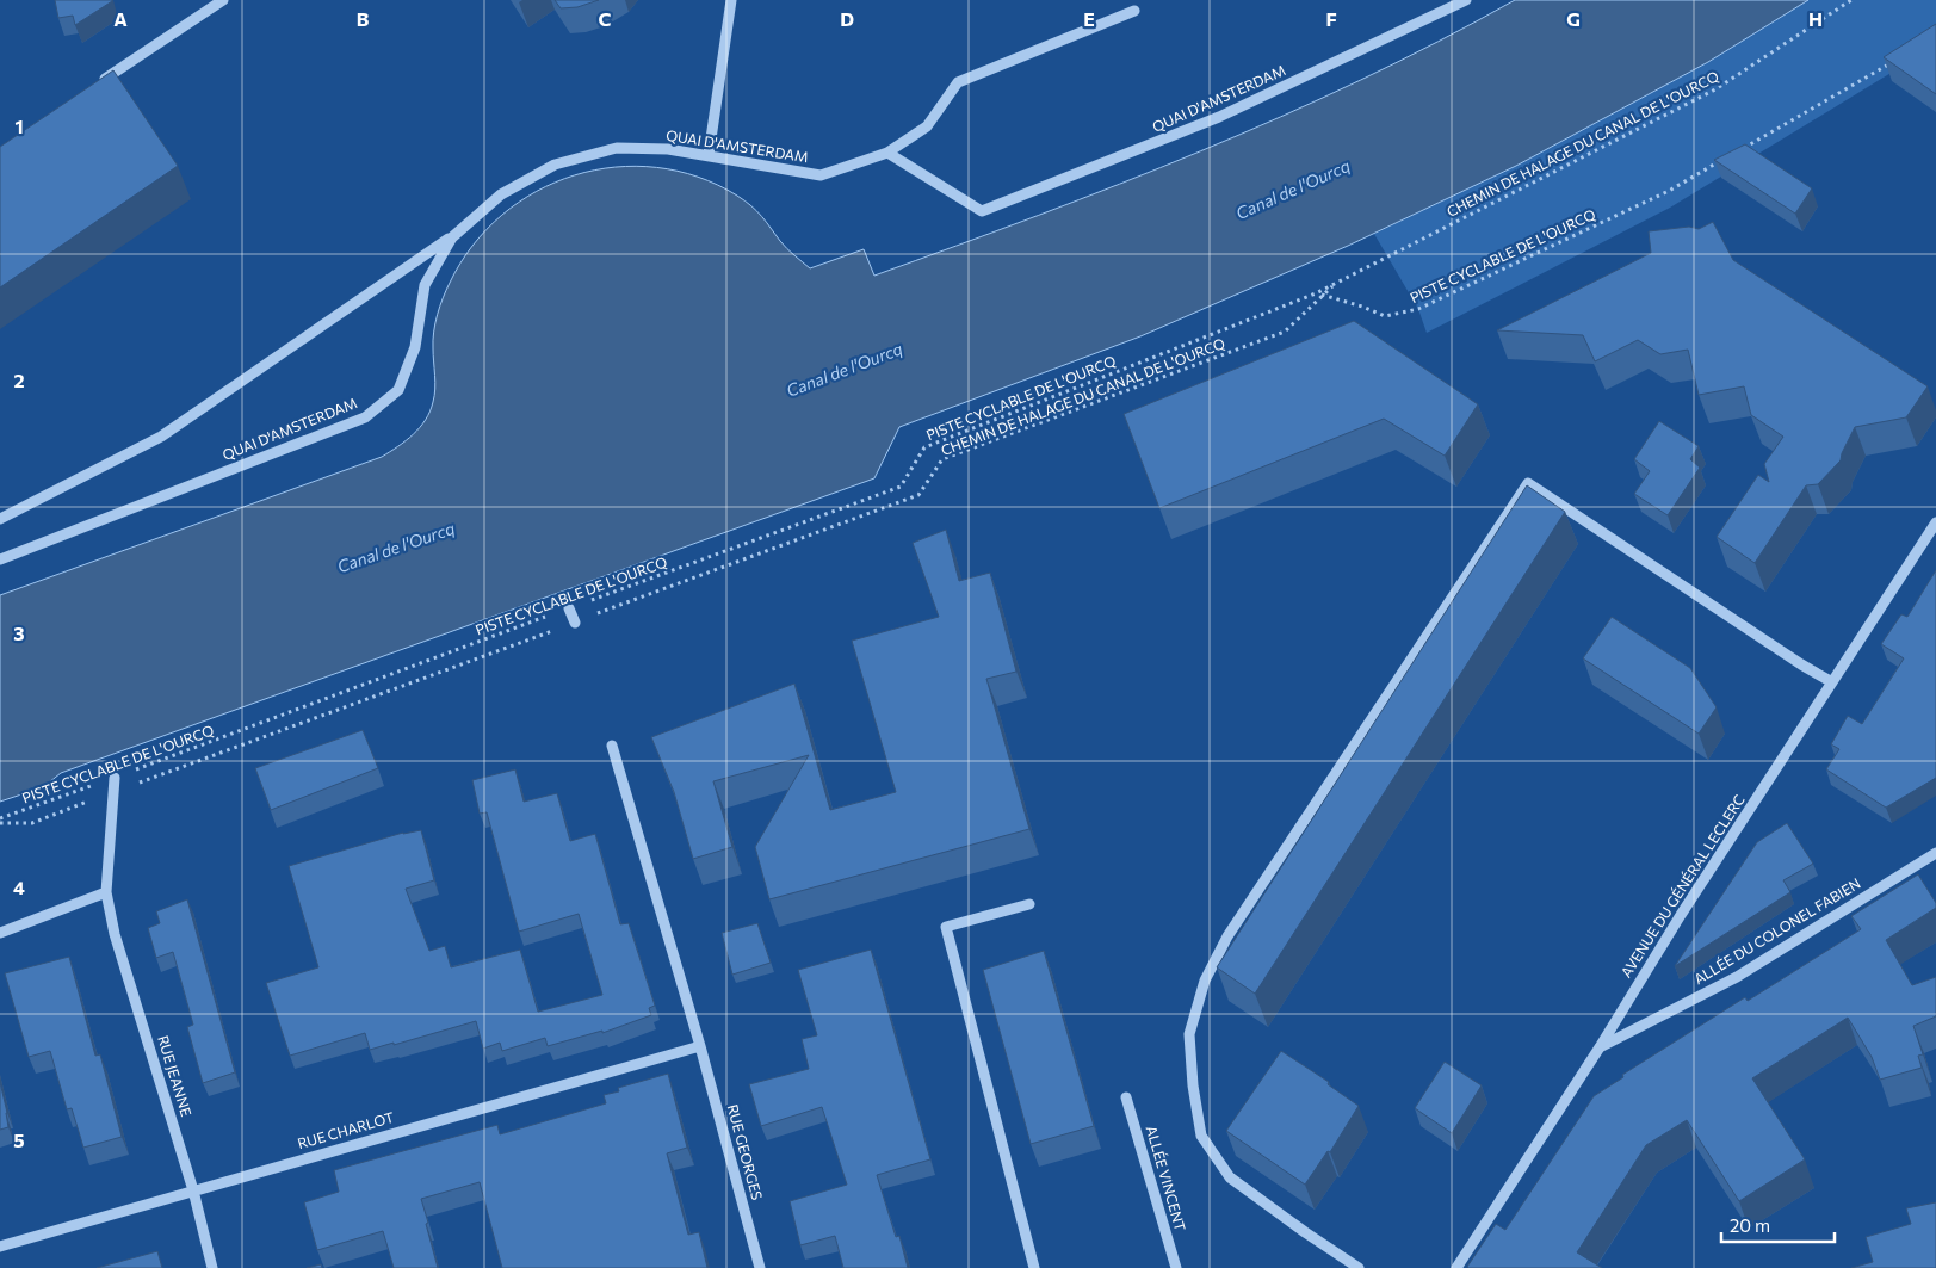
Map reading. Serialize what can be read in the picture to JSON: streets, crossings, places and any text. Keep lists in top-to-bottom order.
{
  "streets": {
    "street": [
      "QUAI D'AMSTERDAM",
      "AVENUE DU GÉNÉRAL LECLERC",
      "ALLÉE DU COLONEL FABIEN",
      "RUE JEANNE",
      "RUE CHARLOT",
      "RUE GEORGES",
      "ALLÉE VINCENT"
    ],
    "path": ["CHEMIN DE HALAGE DU CANAL DE L'OURCQ", "PISTE CYCLABLE DE L'OURCQ"]
  },
  "crossings": [
    ["CHEMIN DE HALAGE DU CANAL DE L'OURCQ", "PISTE CYCLABLE DE L'OURCQ"],
    ["CHEMIN DE HALAGE DU CANAL DE L'OURCQ", "RUE JEANNE"],
    ["PISTE CYCLABLE DE L'OURCQ", "RUE JEANNE"],
    ["AVENUE DU GÉNÉRAL LECLERC", "ALLÉE DU COLONEL FABIEN"],
    ["RUE JEANNE", "RUE CHARLOT"],
    ["RUE CHARLOT", "RUE GEORGES"]
  ],
  "water": ["Canal de l'Ourcq"],
  "scale_bar": "20 m",
  "grid": {
    "columns": [
      "A",
      "B",
      "C",
      "D",
      "E",
      "F",
      "G",
      "H"
    ],
    "rows": [
      "1",
      "2",
      "3",
      "4",
      "5"
    ]
  }
}
